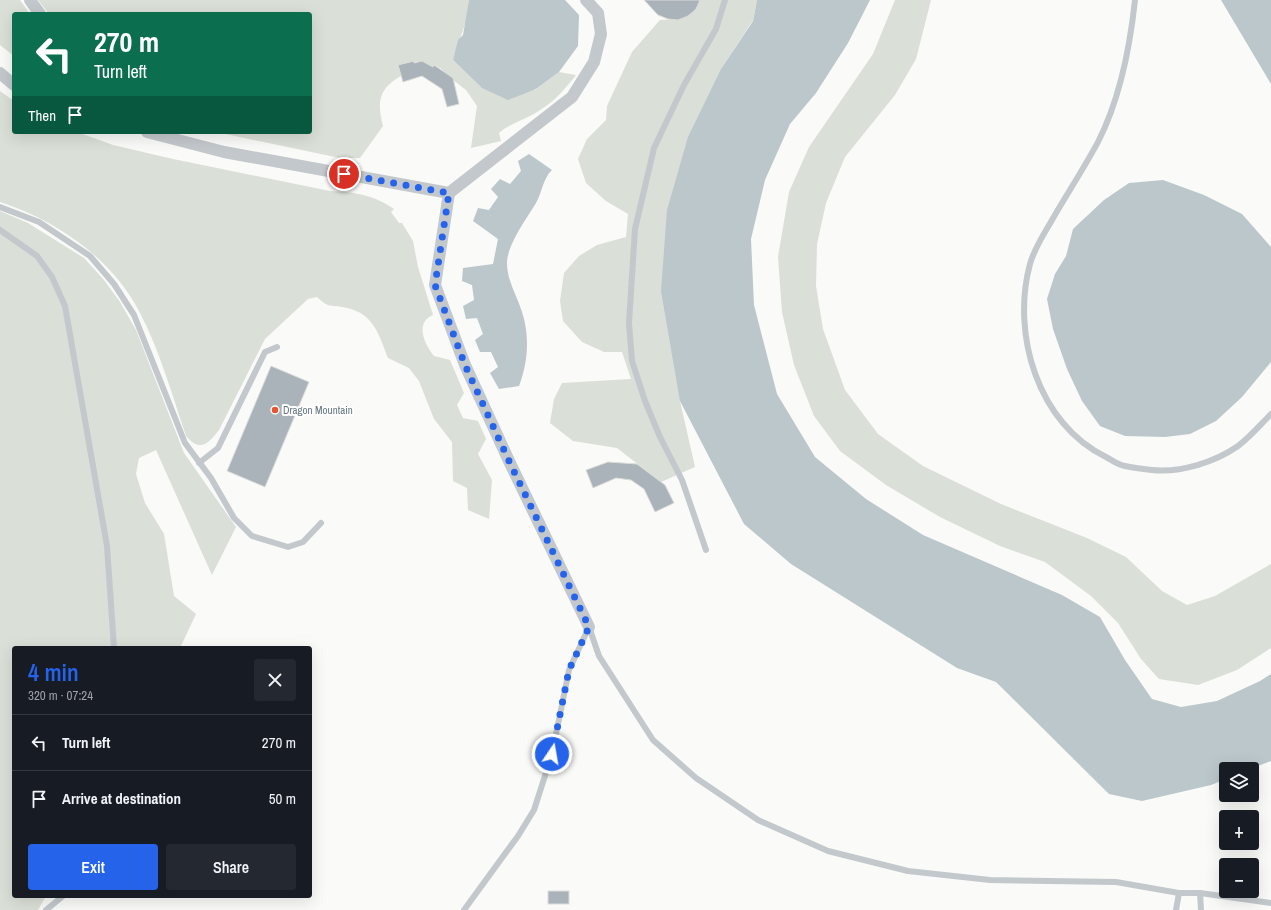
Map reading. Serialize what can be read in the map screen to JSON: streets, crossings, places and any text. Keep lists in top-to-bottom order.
{
  "places": ["Dragon Mountain"],
  "page": {
    "turn": ["270 m", "Turn left"],
    "then": "Then",
    "heading": ["4 min", "320 m · 07:24"],
    "list": [
      {
        "name": "Turn left",
        "value": "270 m"
      },
      {
        "name": "Arrive at destination",
        "value": "50 m"
      }
    ],
    "map_buttons": ["+", "−"],
    "buttons": ["Exit", "Share"]
  }
}
